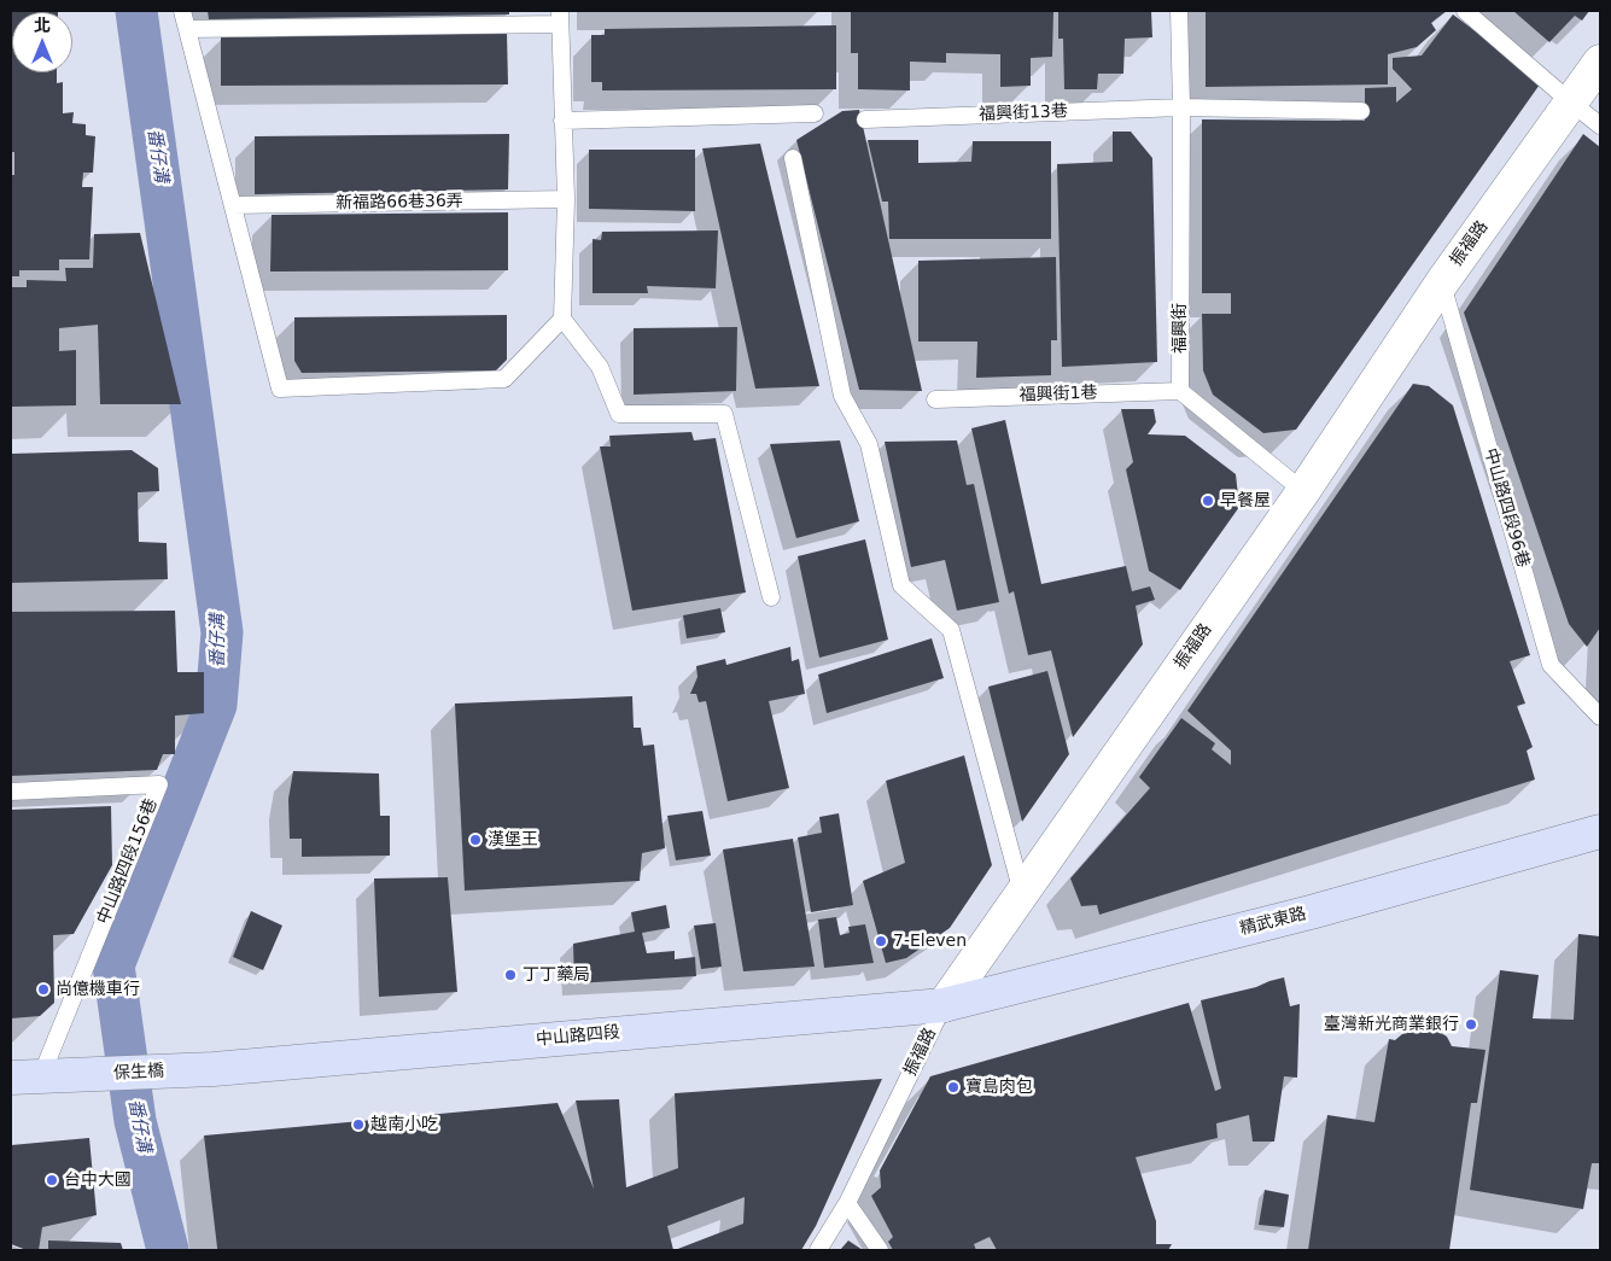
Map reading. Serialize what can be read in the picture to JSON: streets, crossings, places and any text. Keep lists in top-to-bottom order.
{
  "streets": {
    "street": [
      "振福路",
      "精武東路",
      "中山路四段",
      "保生橋"
    ],
    "lane": [
      "福興街13巷",
      "新福路66巷36弄",
      "福興街",
      "福興街1巷",
      "中山路四段96巷",
      "中山路四段156巷"
    ]
  },
  "crossings": [
    ["福興街13巷", "福興街"],
    ["振福路", "中山路四段96巷"],
    ["振福路", "精武東路"],
    ["振福路", "中山路四段"],
    ["福興街", "福興街1巷"],
    ["中山路四段156巷", "保生橋"],
    ["精武東路", "中山路四段"],
    ["中山路四段", "保生橋"]
  ],
  "water": ["番仔溝"],
  "places": [
    "早餐屋",
    "漢堡王",
    "7-Eleven",
    "丁丁藥局",
    "尚億機車行",
    "臺灣新光商業銀行",
    "寶島肉包",
    "越南小吃",
    "台中大國"
  ],
  "north": "top"
}
